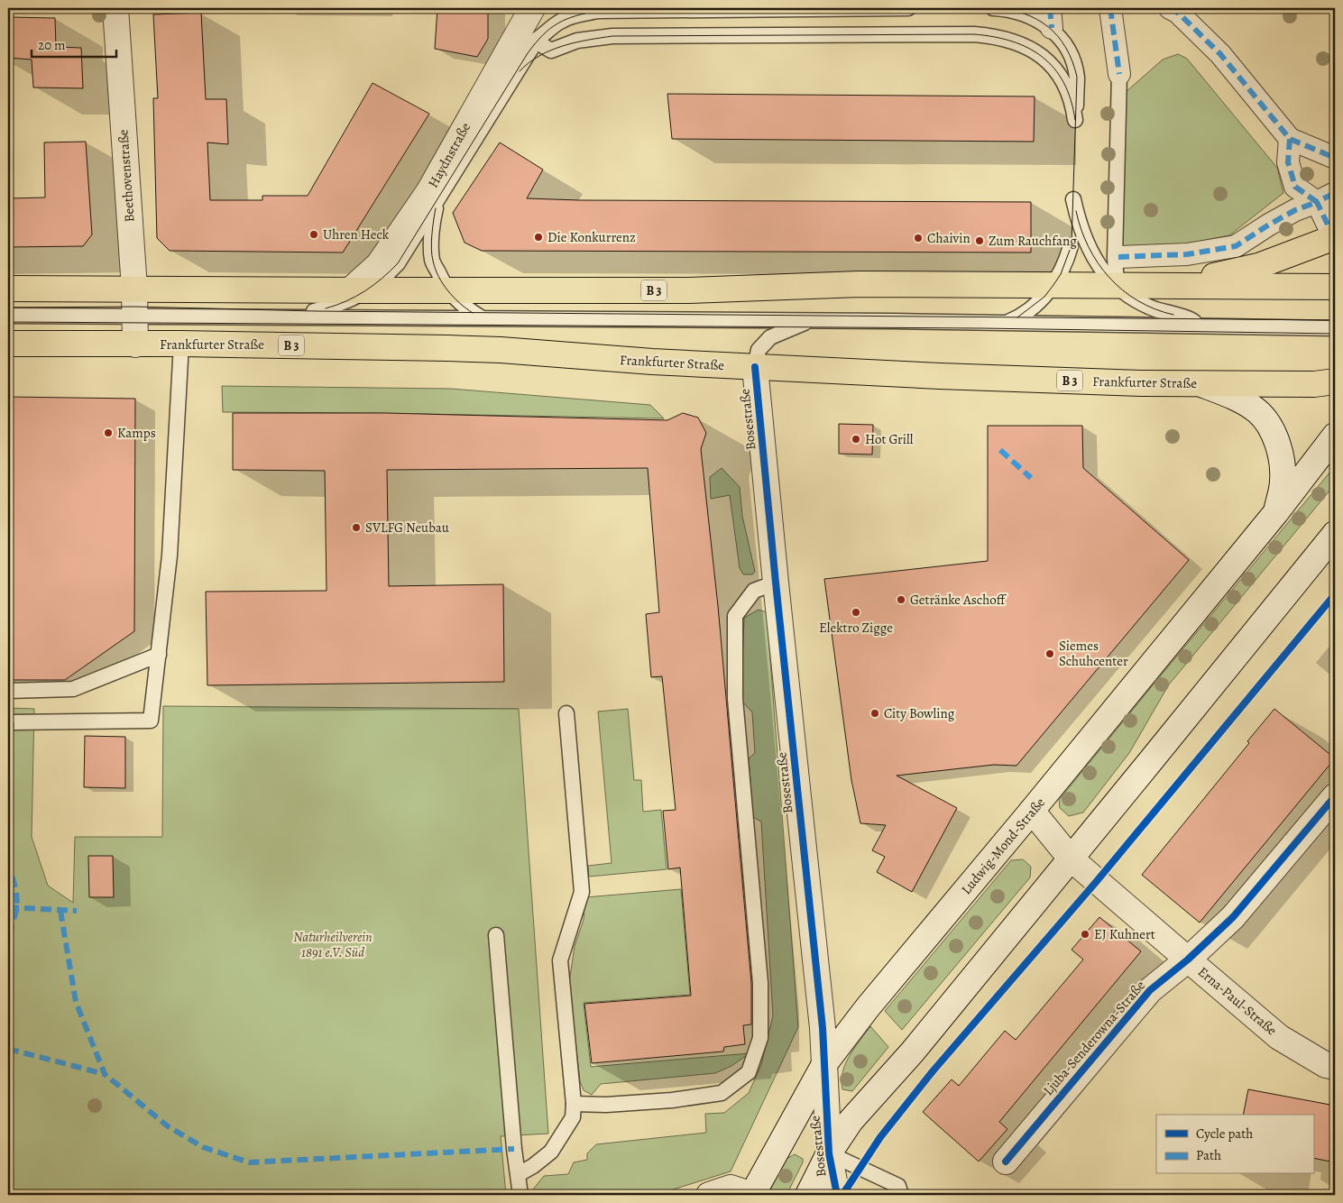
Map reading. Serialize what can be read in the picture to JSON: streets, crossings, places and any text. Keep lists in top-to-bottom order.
{
  "streets": {
    "main road": ["B 3", "Frankfurter Straße"],
    "street": [
      "Haydnstraße",
      "Beethovenstraße",
      "Bosestraße",
      "Ludwig-Mond-Straße",
      "Erna-Paul-Straße",
      "Ljuba-Senderowna-Straße"
    ]
  },
  "crossings": [
    ["Haydnstraße", "B 3"],
    ["Beethovenstraße", "B 3"],
    ["Beethovenstraße", "Frankfurter Straße"],
    ["Frankfurter Straße", "Bosestraße"],
    ["Frankfurter Straße", "Ludwig-Mond-Straße"],
    ["Bosestraße", "Ludwig-Mond-Straße"],
    ["Ludwig-Mond-Straße", "Erna-Paul-Straße"],
    ["Erna-Paul-Straße", "Ljuba-Senderowna-Straße"]
  ],
  "parks": ["Naturheilverein 1891 e.V. Süd"],
  "places": [
    "Uhren Heck",
    "Die Konkurrenz",
    "Chaivin",
    "Zum Rauchfang",
    "Kamps",
    "Hot Grill",
    "SVLFG Neubau",
    "Getränke Aschoff",
    "Elektro Zigge",
    "Siemes Schuhcenter",
    "City Bowling",
    "EJ Kuhnert"
  ],
  "legend": ["Cycle path", "Path"],
  "scale_bar": "20 m"
}
